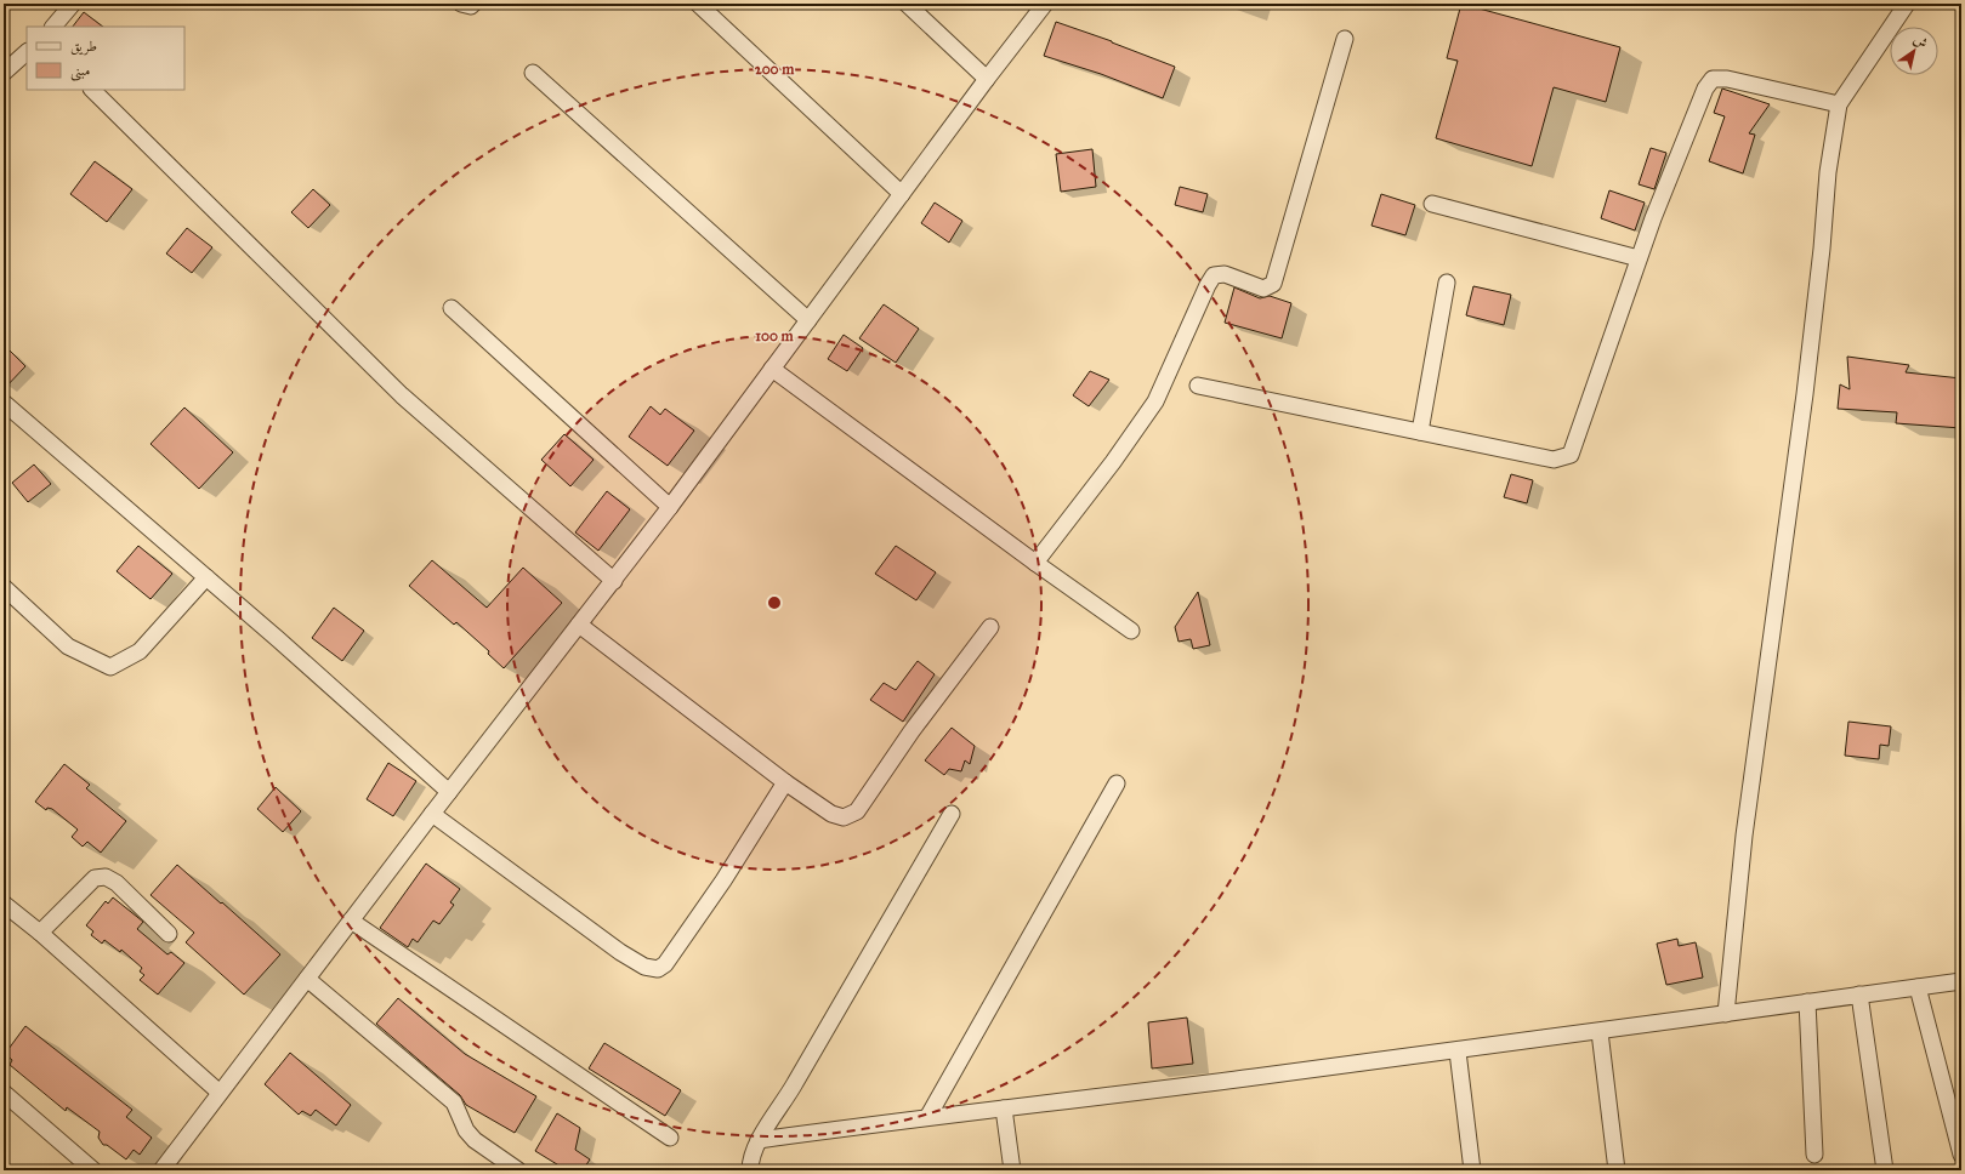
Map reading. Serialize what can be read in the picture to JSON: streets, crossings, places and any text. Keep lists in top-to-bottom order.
{
  "legend": ["طريق", "مبنى"],
  "north": "top right",
  "rings": ["200 m", "100 m"]
}
